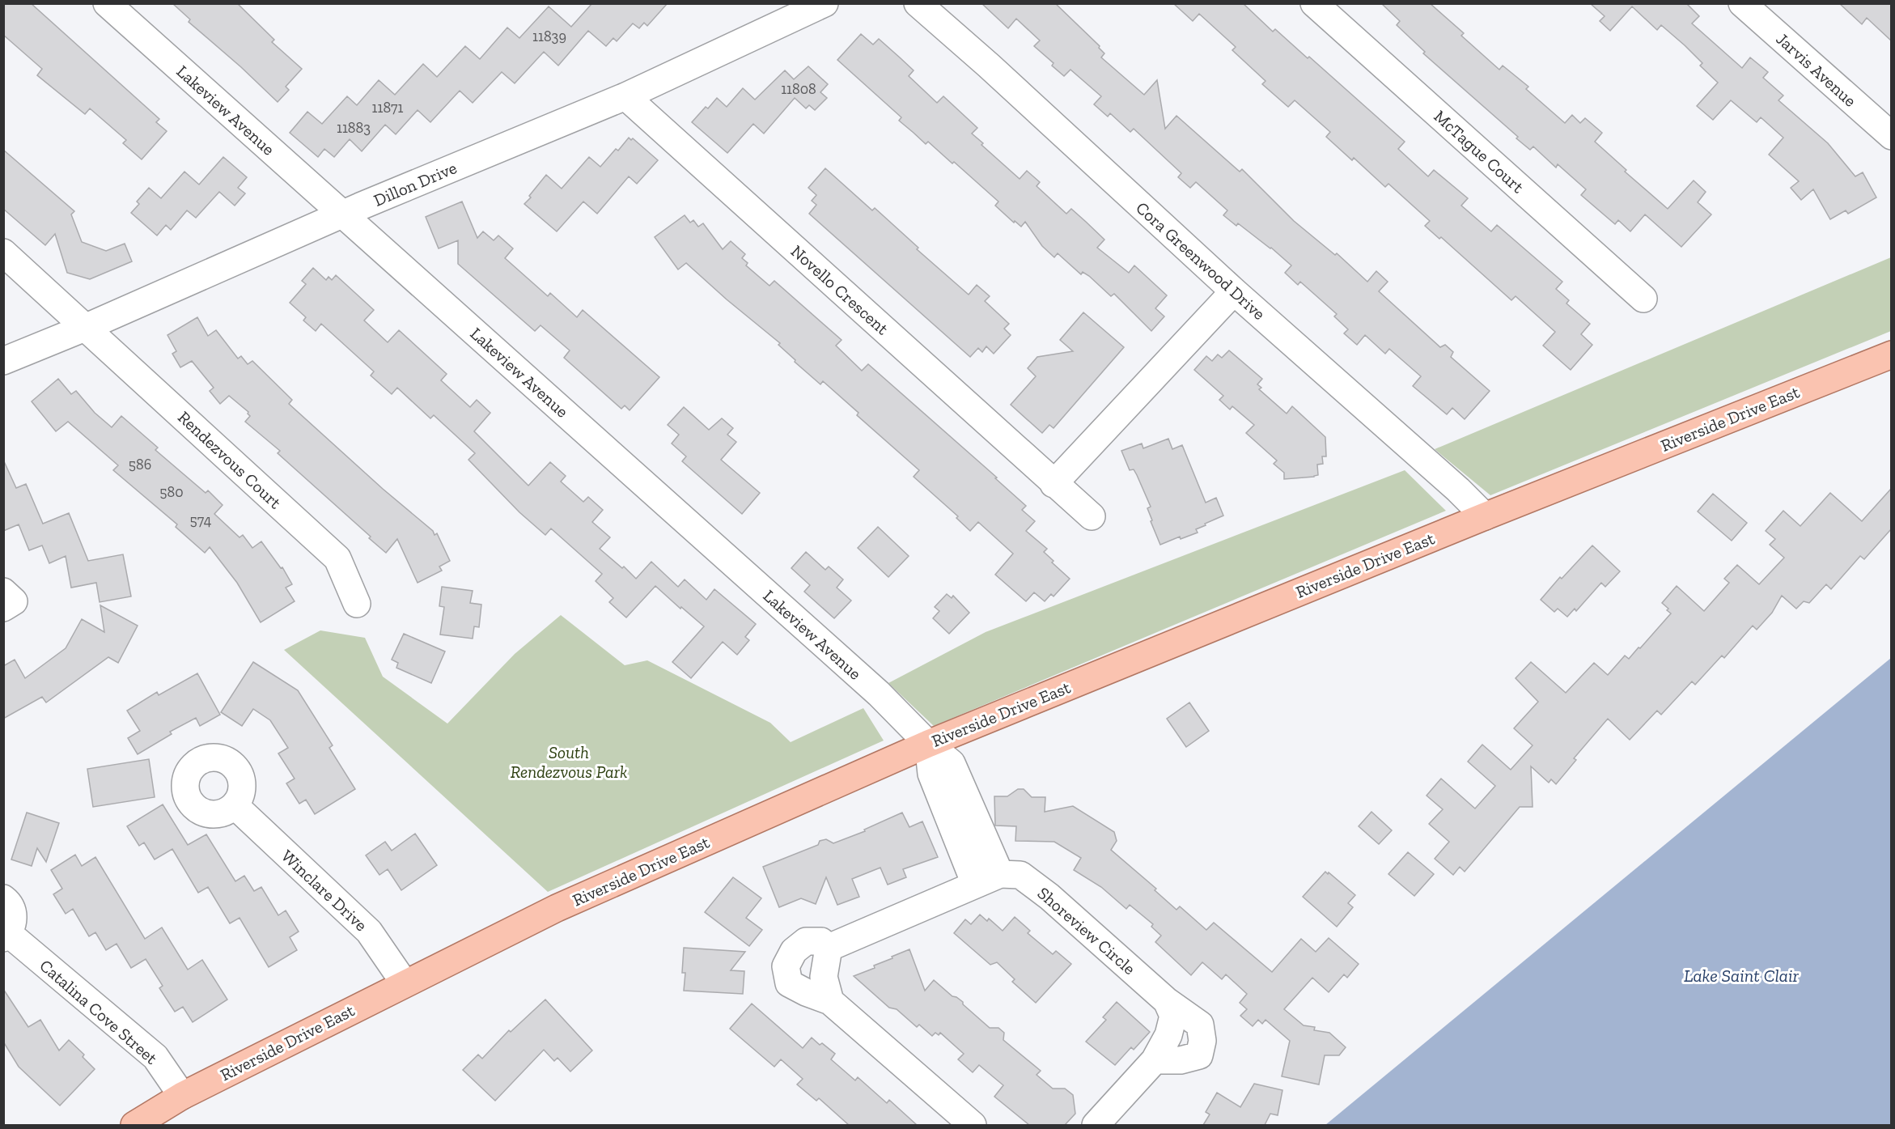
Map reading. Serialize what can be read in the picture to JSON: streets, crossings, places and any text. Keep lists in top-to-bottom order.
{
  "streets": {
    "main road": ["Riverside Drive East"],
    "street": [
      "Jarvis Avenue",
      "Lakeview Avenue",
      "McTague Court",
      "Dillon Drive",
      "Cora Greenwood Drive",
      "Novello Crescent",
      "Rendezvous Court",
      "Winclare Drive",
      "Shoreview Circle",
      "Catalina Cove Street"
    ]
  },
  "crossings": [
    ["Lakeview Avenue", "Dillon Drive"],
    ["Lakeview Avenue", "Riverside Drive East"],
    ["Dillon Drive", "Novello Crescent"],
    ["Dillon Drive", "Rendezvous Court"],
    ["Cora Greenwood Drive", "Riverside Drive East"],
    ["Riverside Drive East", "Winclare Drive"],
    ["Riverside Drive East", "Catalina Cove Street"]
  ],
  "water": ["Lake Saint Clair"],
  "parks": ["South Rendezvous Park"],
  "house_numbers": [
    "11839",
    "11808",
    "11871",
    "11883",
    "586",
    "580",
    "574"
  ]
}
